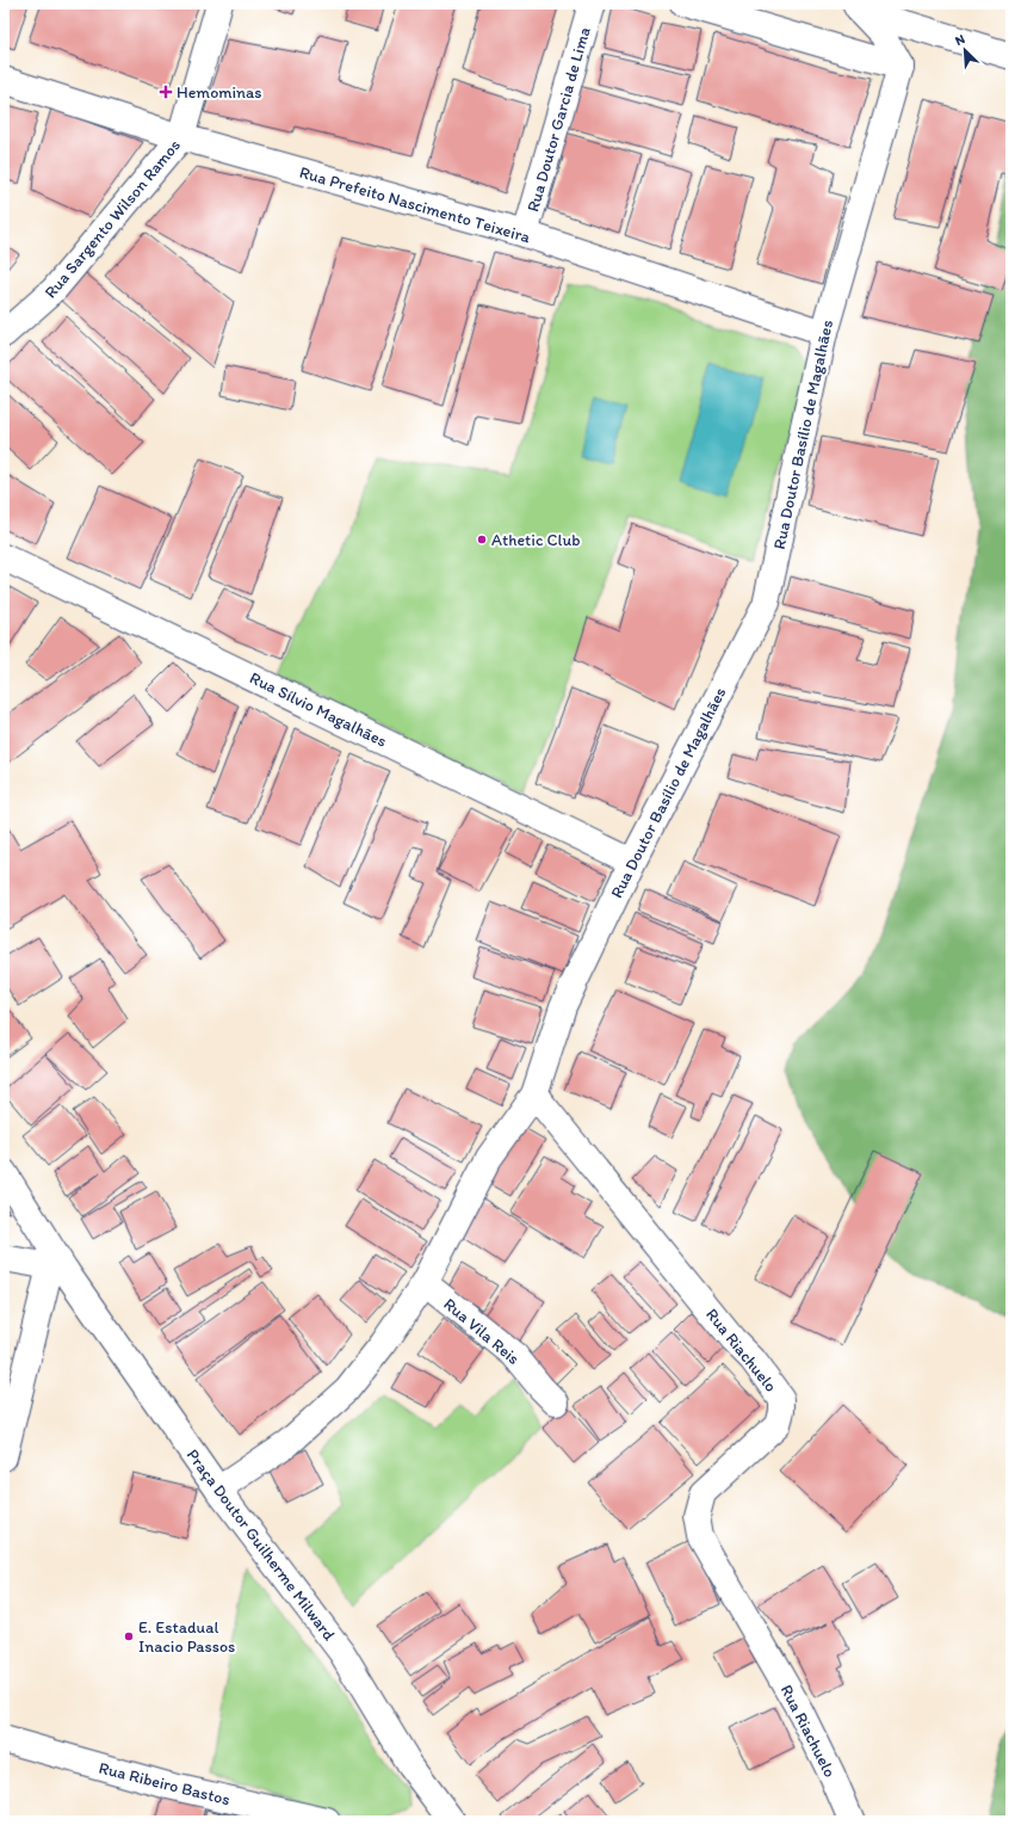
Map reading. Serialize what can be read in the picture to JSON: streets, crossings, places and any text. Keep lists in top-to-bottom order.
{
  "streets": {
    "street": [
      "Rua Doutor Garcia de Lima",
      "Rua Prefeito Nascimento Teixeira",
      "Rua Sargento Wilson Ramos",
      "Rua Doutor Basílio de Magalhães",
      "Rua Sílvio Magalhães",
      "Rua Vila Reis",
      "Rua Riachuelo",
      "Praça Doutor Guilherme Milward",
      "Rua Ribeiro Bastos"
    ]
  },
  "crossings": [
    ["Rua Doutor Garcia de Lima", "Rua Prefeito Nascimento Teixeira"],
    ["Rua Prefeito Nascimento Teixeira", "Rua Sargento Wilson Ramos"],
    ["Rua Prefeito Nascimento Teixeira", "Rua Doutor Basílio de Magalhães"],
    ["Rua Doutor Basílio de Magalhães", "Rua Sílvio Magalhães"],
    ["Rua Doutor Basílio de Magalhães", "Rua Vila Reis"],
    ["Rua Doutor Basílio de Magalhães", "Rua Riachuelo"],
    ["Rua Doutor Basílio de Magalhães", "Praça Doutor Guilherme Milward"]
  ],
  "places": {
    "health": ["Hemominas"],
    "other": ["Athetic Club", "E. Estadual Inacio Passos"]
  },
  "north": "top left"
}
